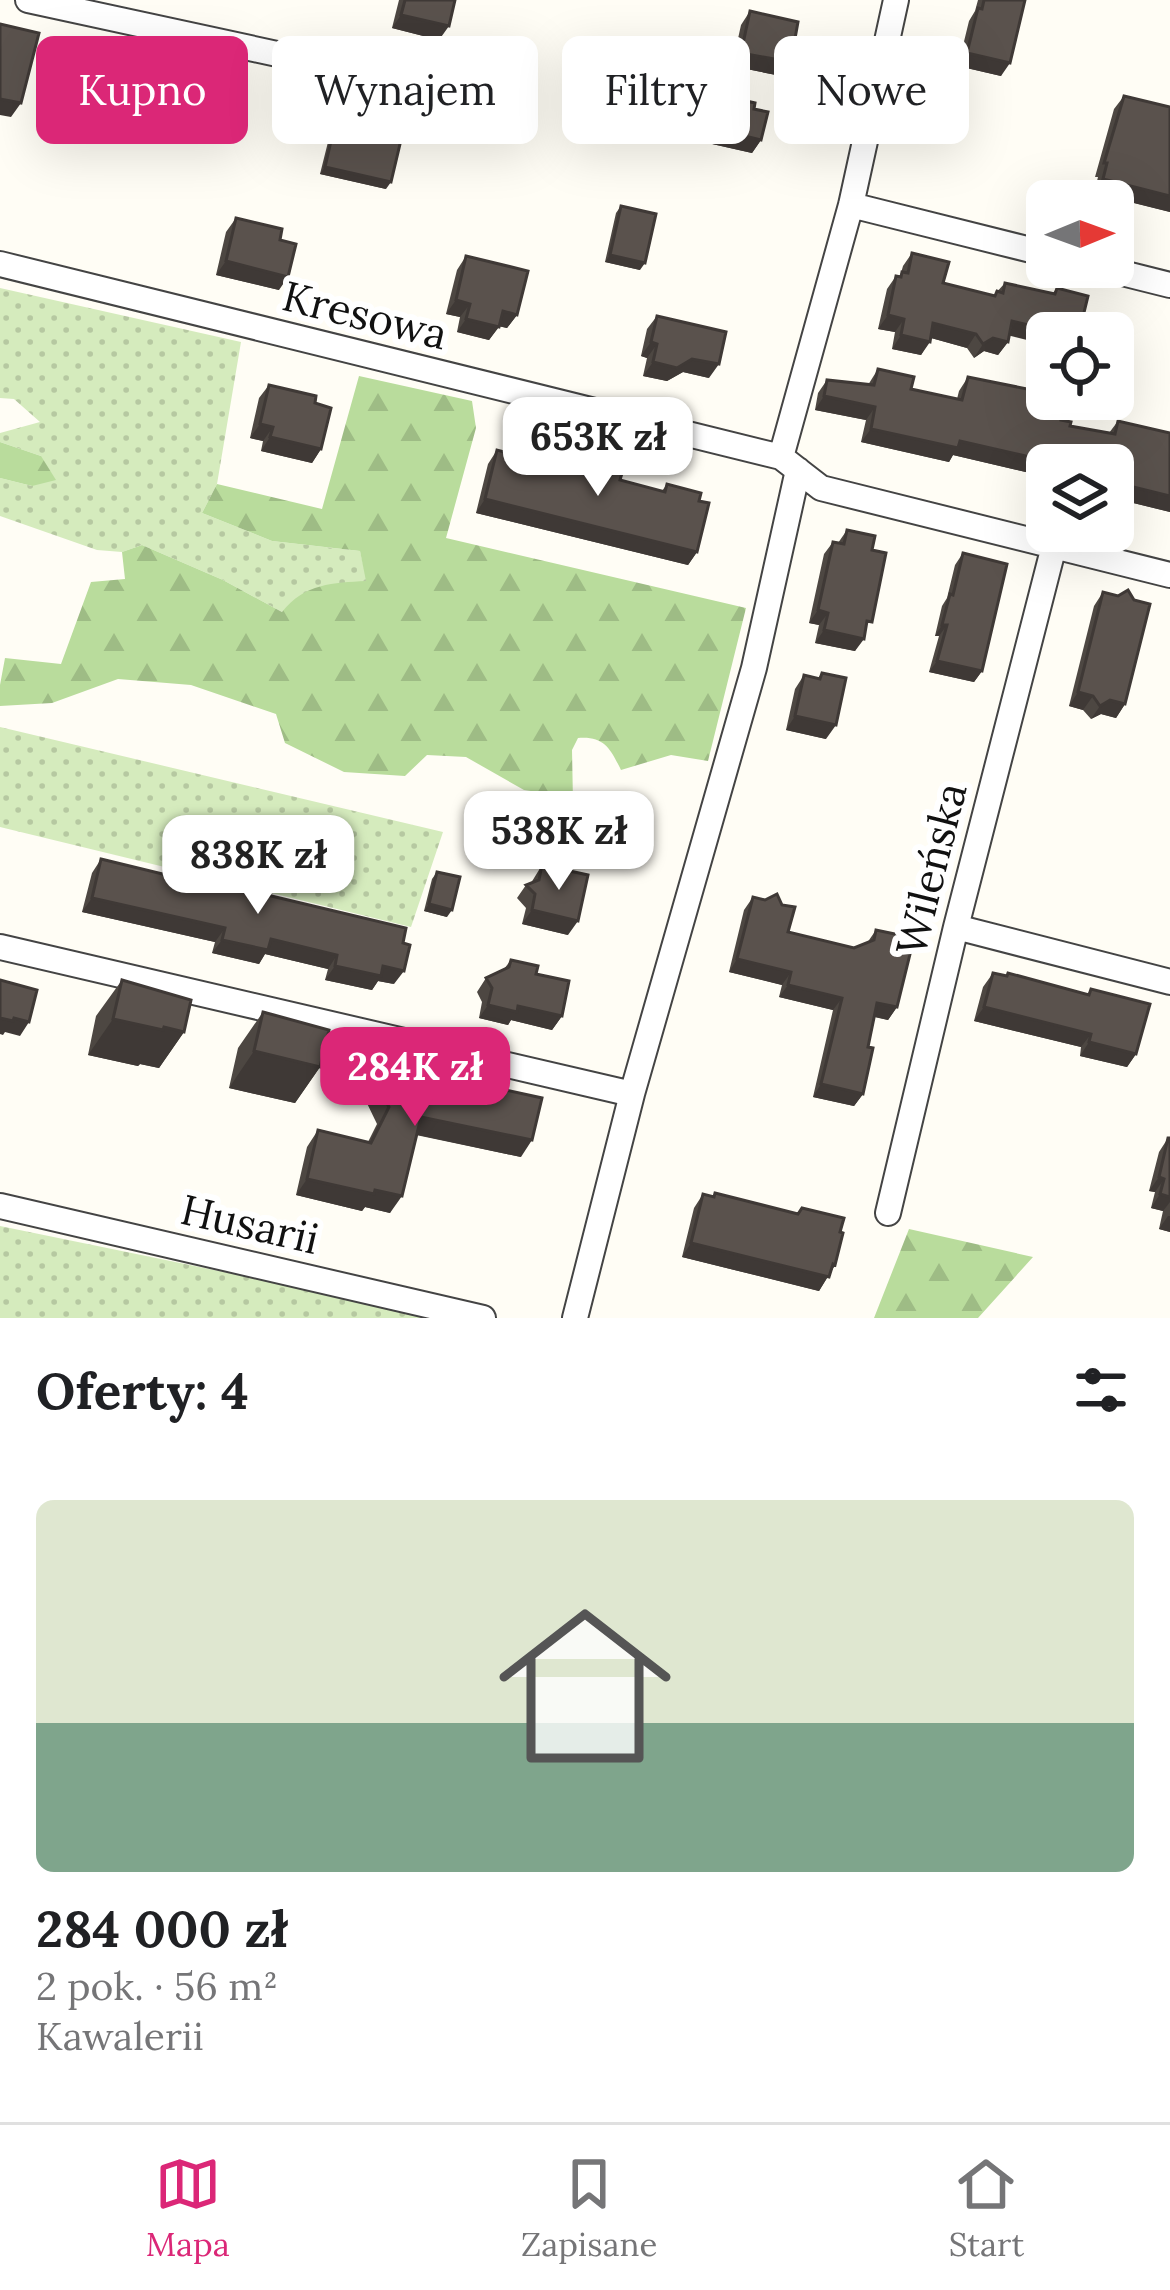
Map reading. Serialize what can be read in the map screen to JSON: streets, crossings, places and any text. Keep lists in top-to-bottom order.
{
  "streets": {
    "street": ["Kresowa", "Wileńska", "Husarii"]
  },
  "north": "right",
  "page": {
    "chip": [
      "Kupno",
      "Wynajem",
      "Filtry",
      "Nowe"
    ],
    "price": [
      "653K zł",
      "538K zł",
      "838K zł",
      "284K zł"
    ],
    "heading": "Oferty: 4",
    "list": [
      {
        "name": "284 000 zł",
        "note": "2 pok. · 56 m² · Kawalerii"
      }
    ],
    "tabs": ["Mapa", "Zapisane", "Start"]
  }
}
